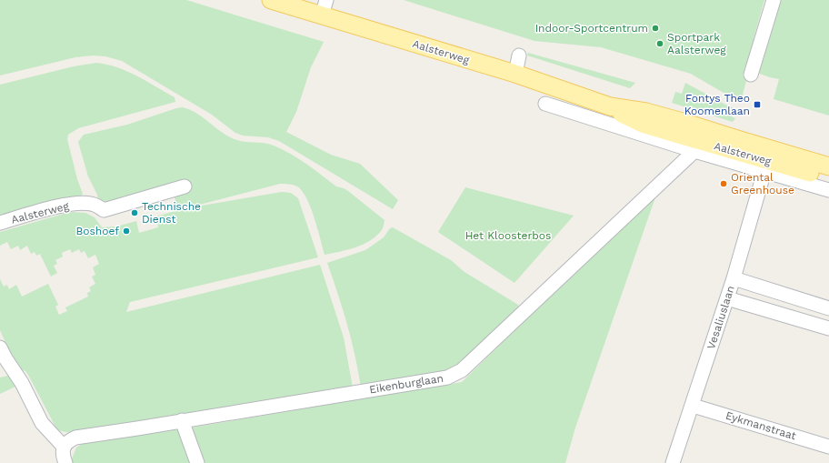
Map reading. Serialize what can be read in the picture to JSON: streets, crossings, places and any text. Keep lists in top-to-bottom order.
{
  "streets": {
    "main road": ["Aalsterweg"],
    "street": ["Vesaliuslaan", "Eikenburglaan", "Eykmanstraat"]
  },
  "crossings": [
    ["Aalsterweg", "Vesaliuslaan"],
    ["Aalsterweg", "Eikenburglaan"],
    ["Vesaliuslaan", "Eykmanstraat"]
  ],
  "parks": ["Het Kloosterbos"],
  "places": {
    "other": [
      "Indoor-Sportcentrum",
      "Sportpark Aalsterweg",
      "Oriental Greenhouse",
      "Technische Dienst",
      "Boshoef"
    ],
    "transit": ["Fontys Theo Koomenlaan"]
  }
}
